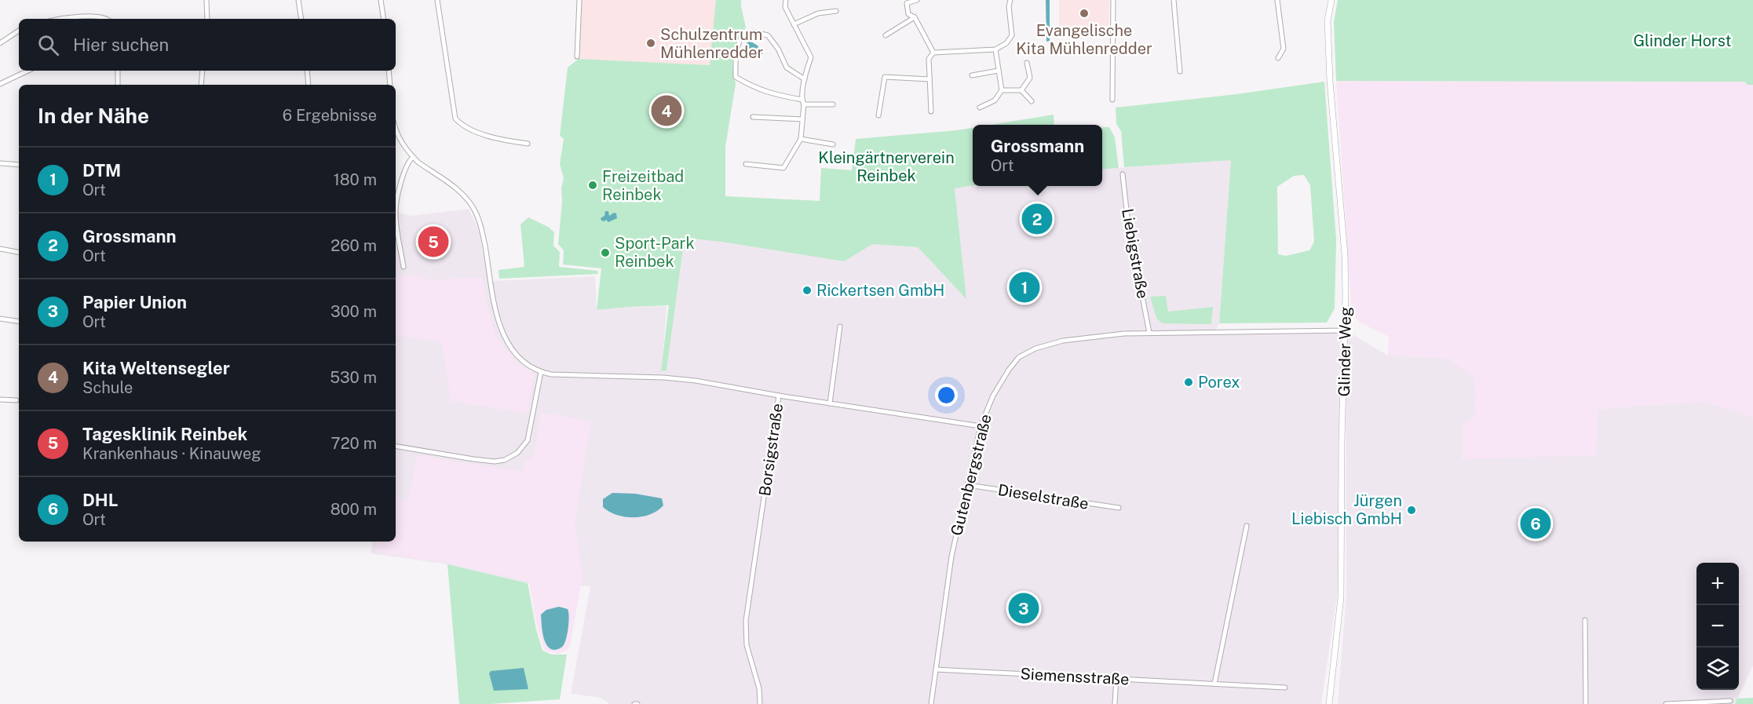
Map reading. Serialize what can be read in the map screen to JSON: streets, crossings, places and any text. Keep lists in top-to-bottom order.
{
  "streets": {
    "main road": ["Glinder Weg"],
    "street": [
      "Liebigstraße",
      "Borsigstraße",
      "Gutenbergstraße",
      "Dieselstraße",
      "Siemensstraße"
    ]
  },
  "crossings": [
    ["Liebigstraße", "Gutenbergstraße"],
    ["Glinder Weg", "Gutenbergstraße"],
    ["Borsigstraße", "Gutenbergstraße"],
    ["Gutenbergstraße", "Dieselstraße"],
    ["Gutenbergstraße", "Siemensstraße"]
  ],
  "parks": ["Glinder Horst", "Kleingärtnerverein Reinbek"],
  "places": [
    "Evangelische Kita Mühlenredder",
    "Schulzentrum Mühlenredder",
    "Freizeitbad Reinbek",
    "Sport-Park Reinbek",
    "Rickertsen GmbH",
    "Porex",
    "Jürgen Liebisch GmbH"
  ],
  "page": {
    "search": "Hier suchen",
    "heading": ["In der Nähe", "6 Ergebnisse"],
    "pins": [
      "4",
      "2",
      "5",
      "1",
      "6",
      "3"
    ],
    "popup": ["Grossmann", "Ort"],
    "list": [
      {
        "mark": "1",
        "name": "DTM",
        "note": "Ort",
        "value": "180 m"
      },
      {
        "mark": "2",
        "name": "Grossmann",
        "note": "Ort",
        "value": "260 m"
      },
      {
        "mark": "3",
        "name": "Papier Union",
        "note": "Ort",
        "value": "300 m"
      },
      {
        "mark": "4",
        "name": "Kita Weltensegler",
        "note": "Schule",
        "value": "530 m"
      },
      {
        "mark": "5",
        "name": "Tagesklinik Reinbek",
        "note": "Krankenhaus · Kinauweg",
        "value": "720 m"
      },
      {
        "mark": "6",
        "name": "DHL",
        "note": "Ort",
        "value": "800 m"
      }
    ],
    "map_buttons": ["+", "−"]
  }
}
